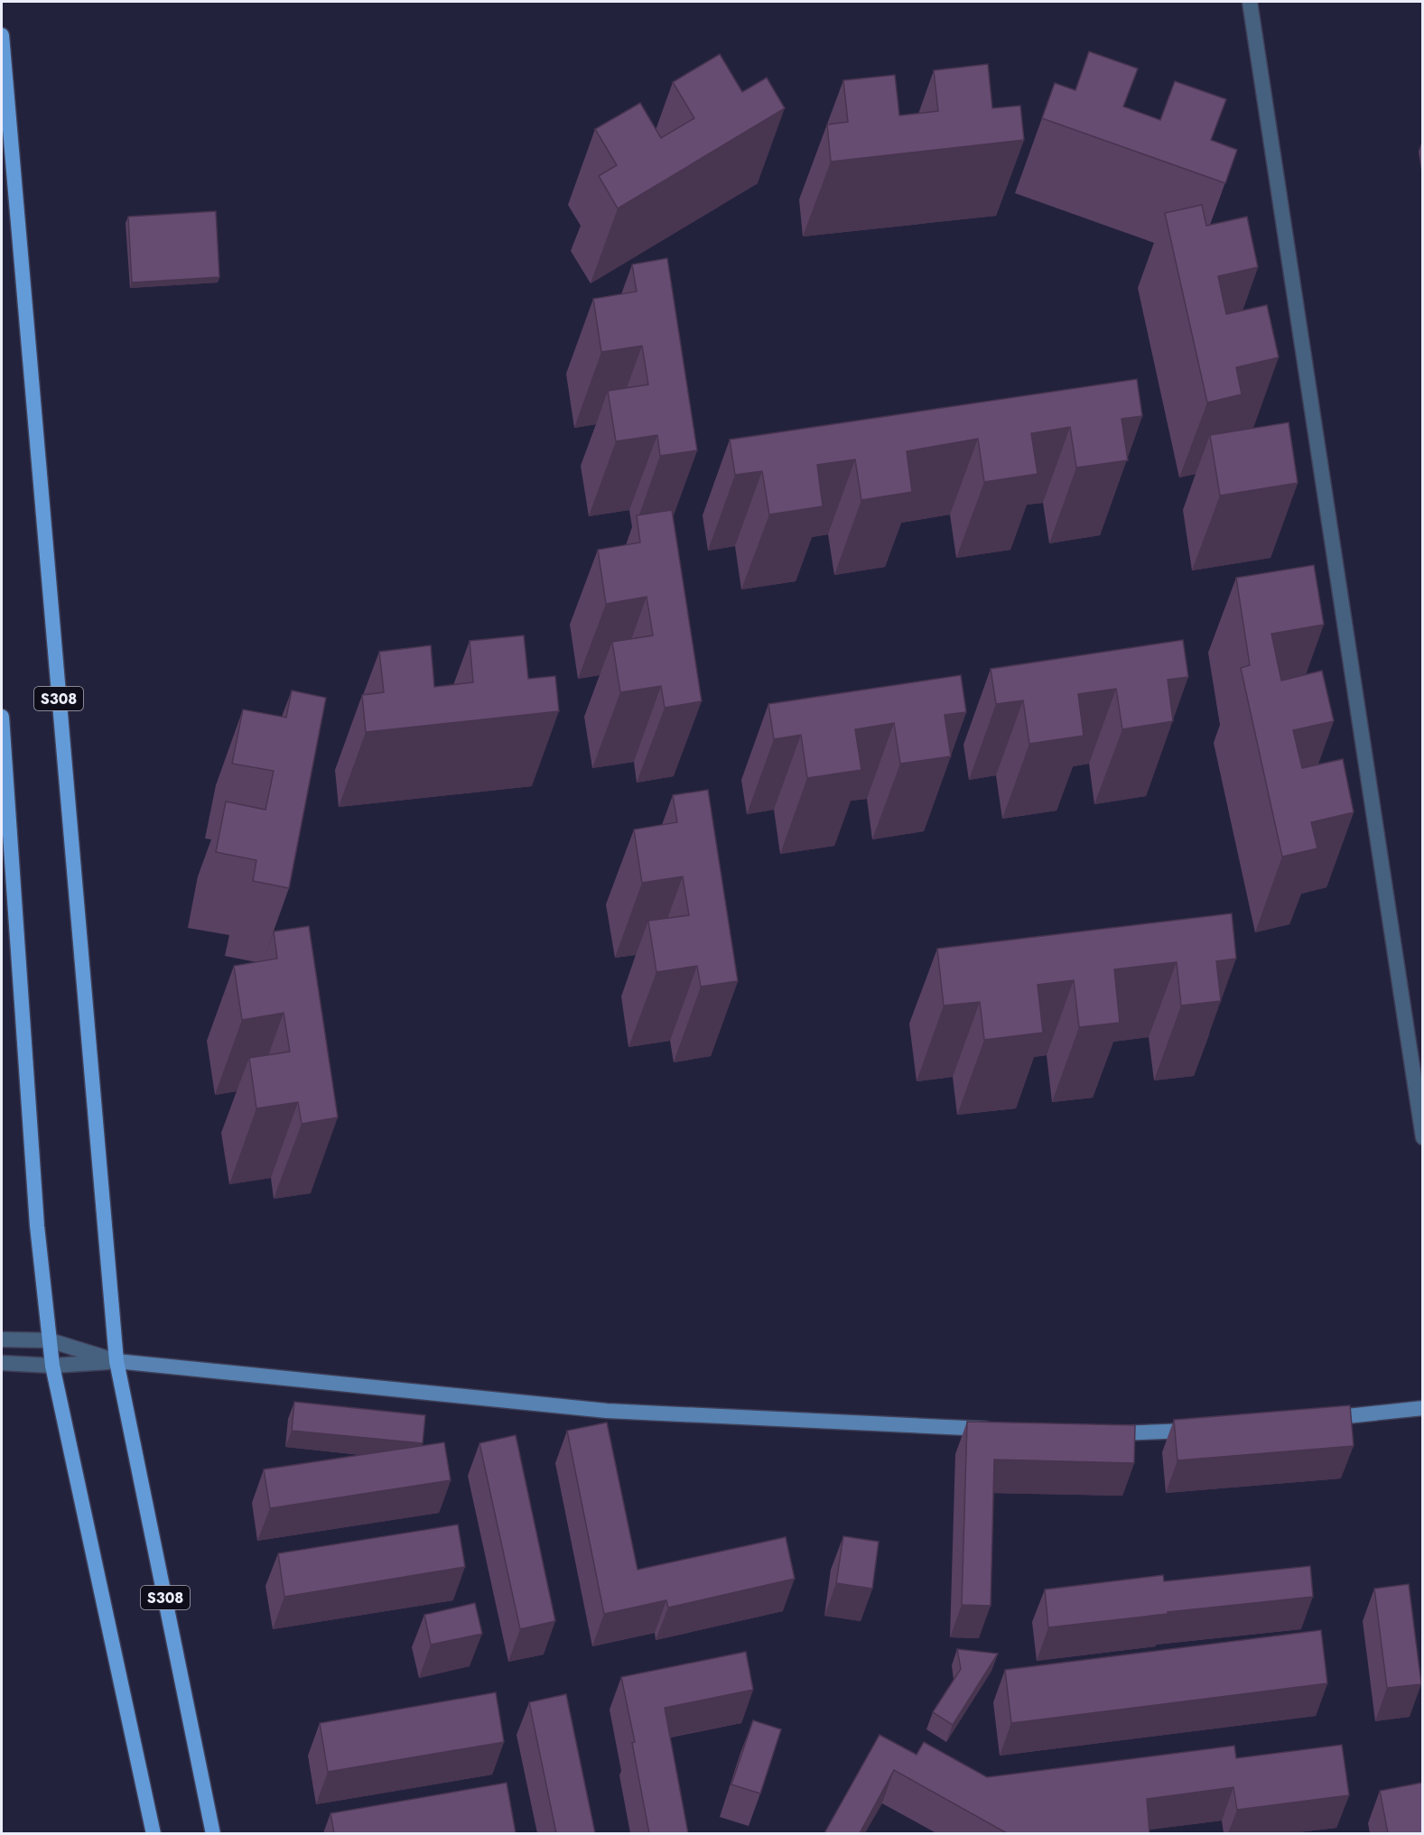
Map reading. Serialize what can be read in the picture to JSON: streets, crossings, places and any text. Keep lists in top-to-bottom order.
{
  "streets": {
    "main road": ["S308"]
  }
}
